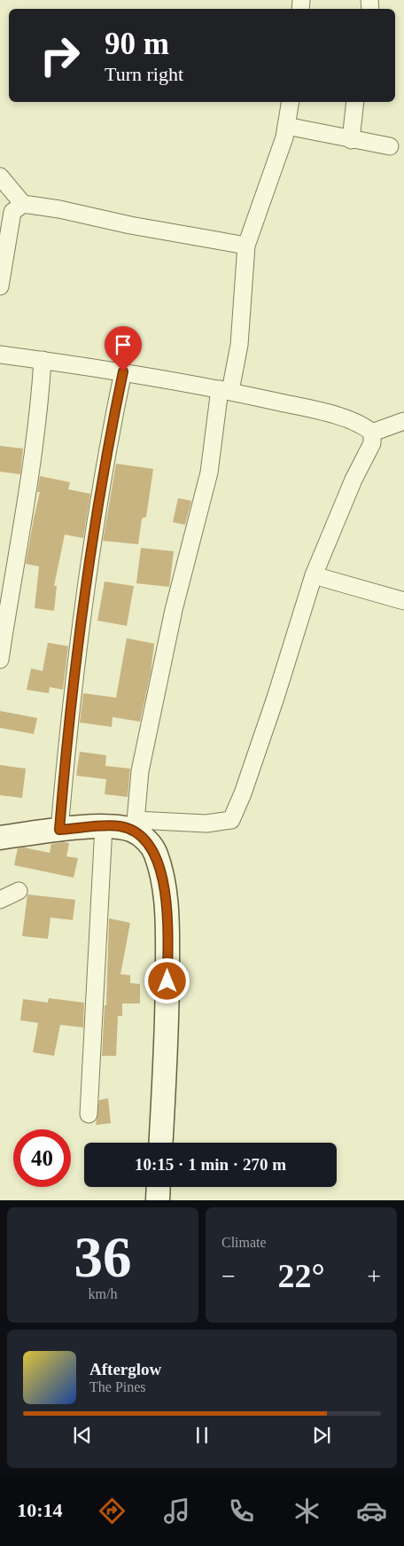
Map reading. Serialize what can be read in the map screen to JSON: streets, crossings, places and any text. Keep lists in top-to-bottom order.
{
  "page": {
    "turn": ["90 m", "Turn right"],
    "limit": "40",
    "trip": "10:15 · 1 min · 270 m",
    "tile": [
      ["36", "km/h"],
      "Climate"
    ],
    "heat": ["−", "22°", "+"],
    "song": ["Afterglow", "The Pines"],
    "tabs": "10:14"
  }
}
